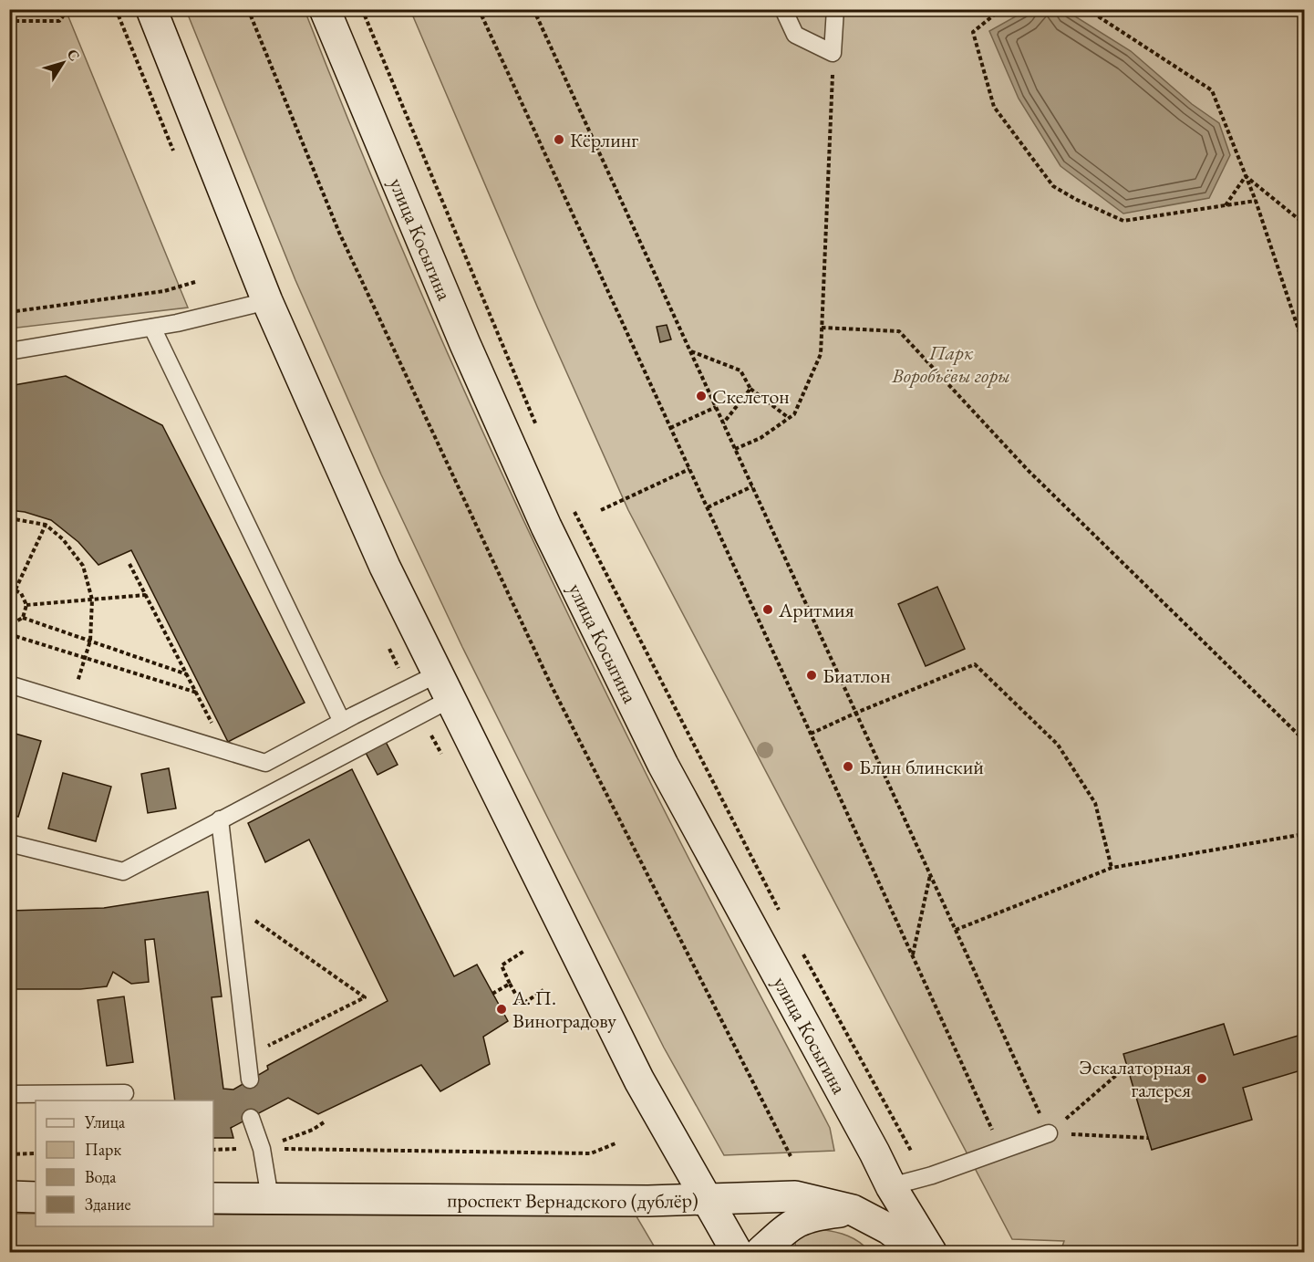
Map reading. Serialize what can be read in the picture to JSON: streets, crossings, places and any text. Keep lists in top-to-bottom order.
{
  "streets": {
    "main road": ["улица Косыгина", "проспект Вернадского (дублёр)"]
  },
  "parks": ["Парк Воробьёвы горы"],
  "places": [
    "Кёрлинг",
    "Скелетон",
    "Аритмия",
    "Биатлон",
    "Блин блинский",
    "А. П. Виноградову",
    "Эскалаторная галерея"
  ],
  "legend": [
    "Улица",
    "Парк",
    "Вода",
    "Здание"
  ],
  "north": "top right"
}
